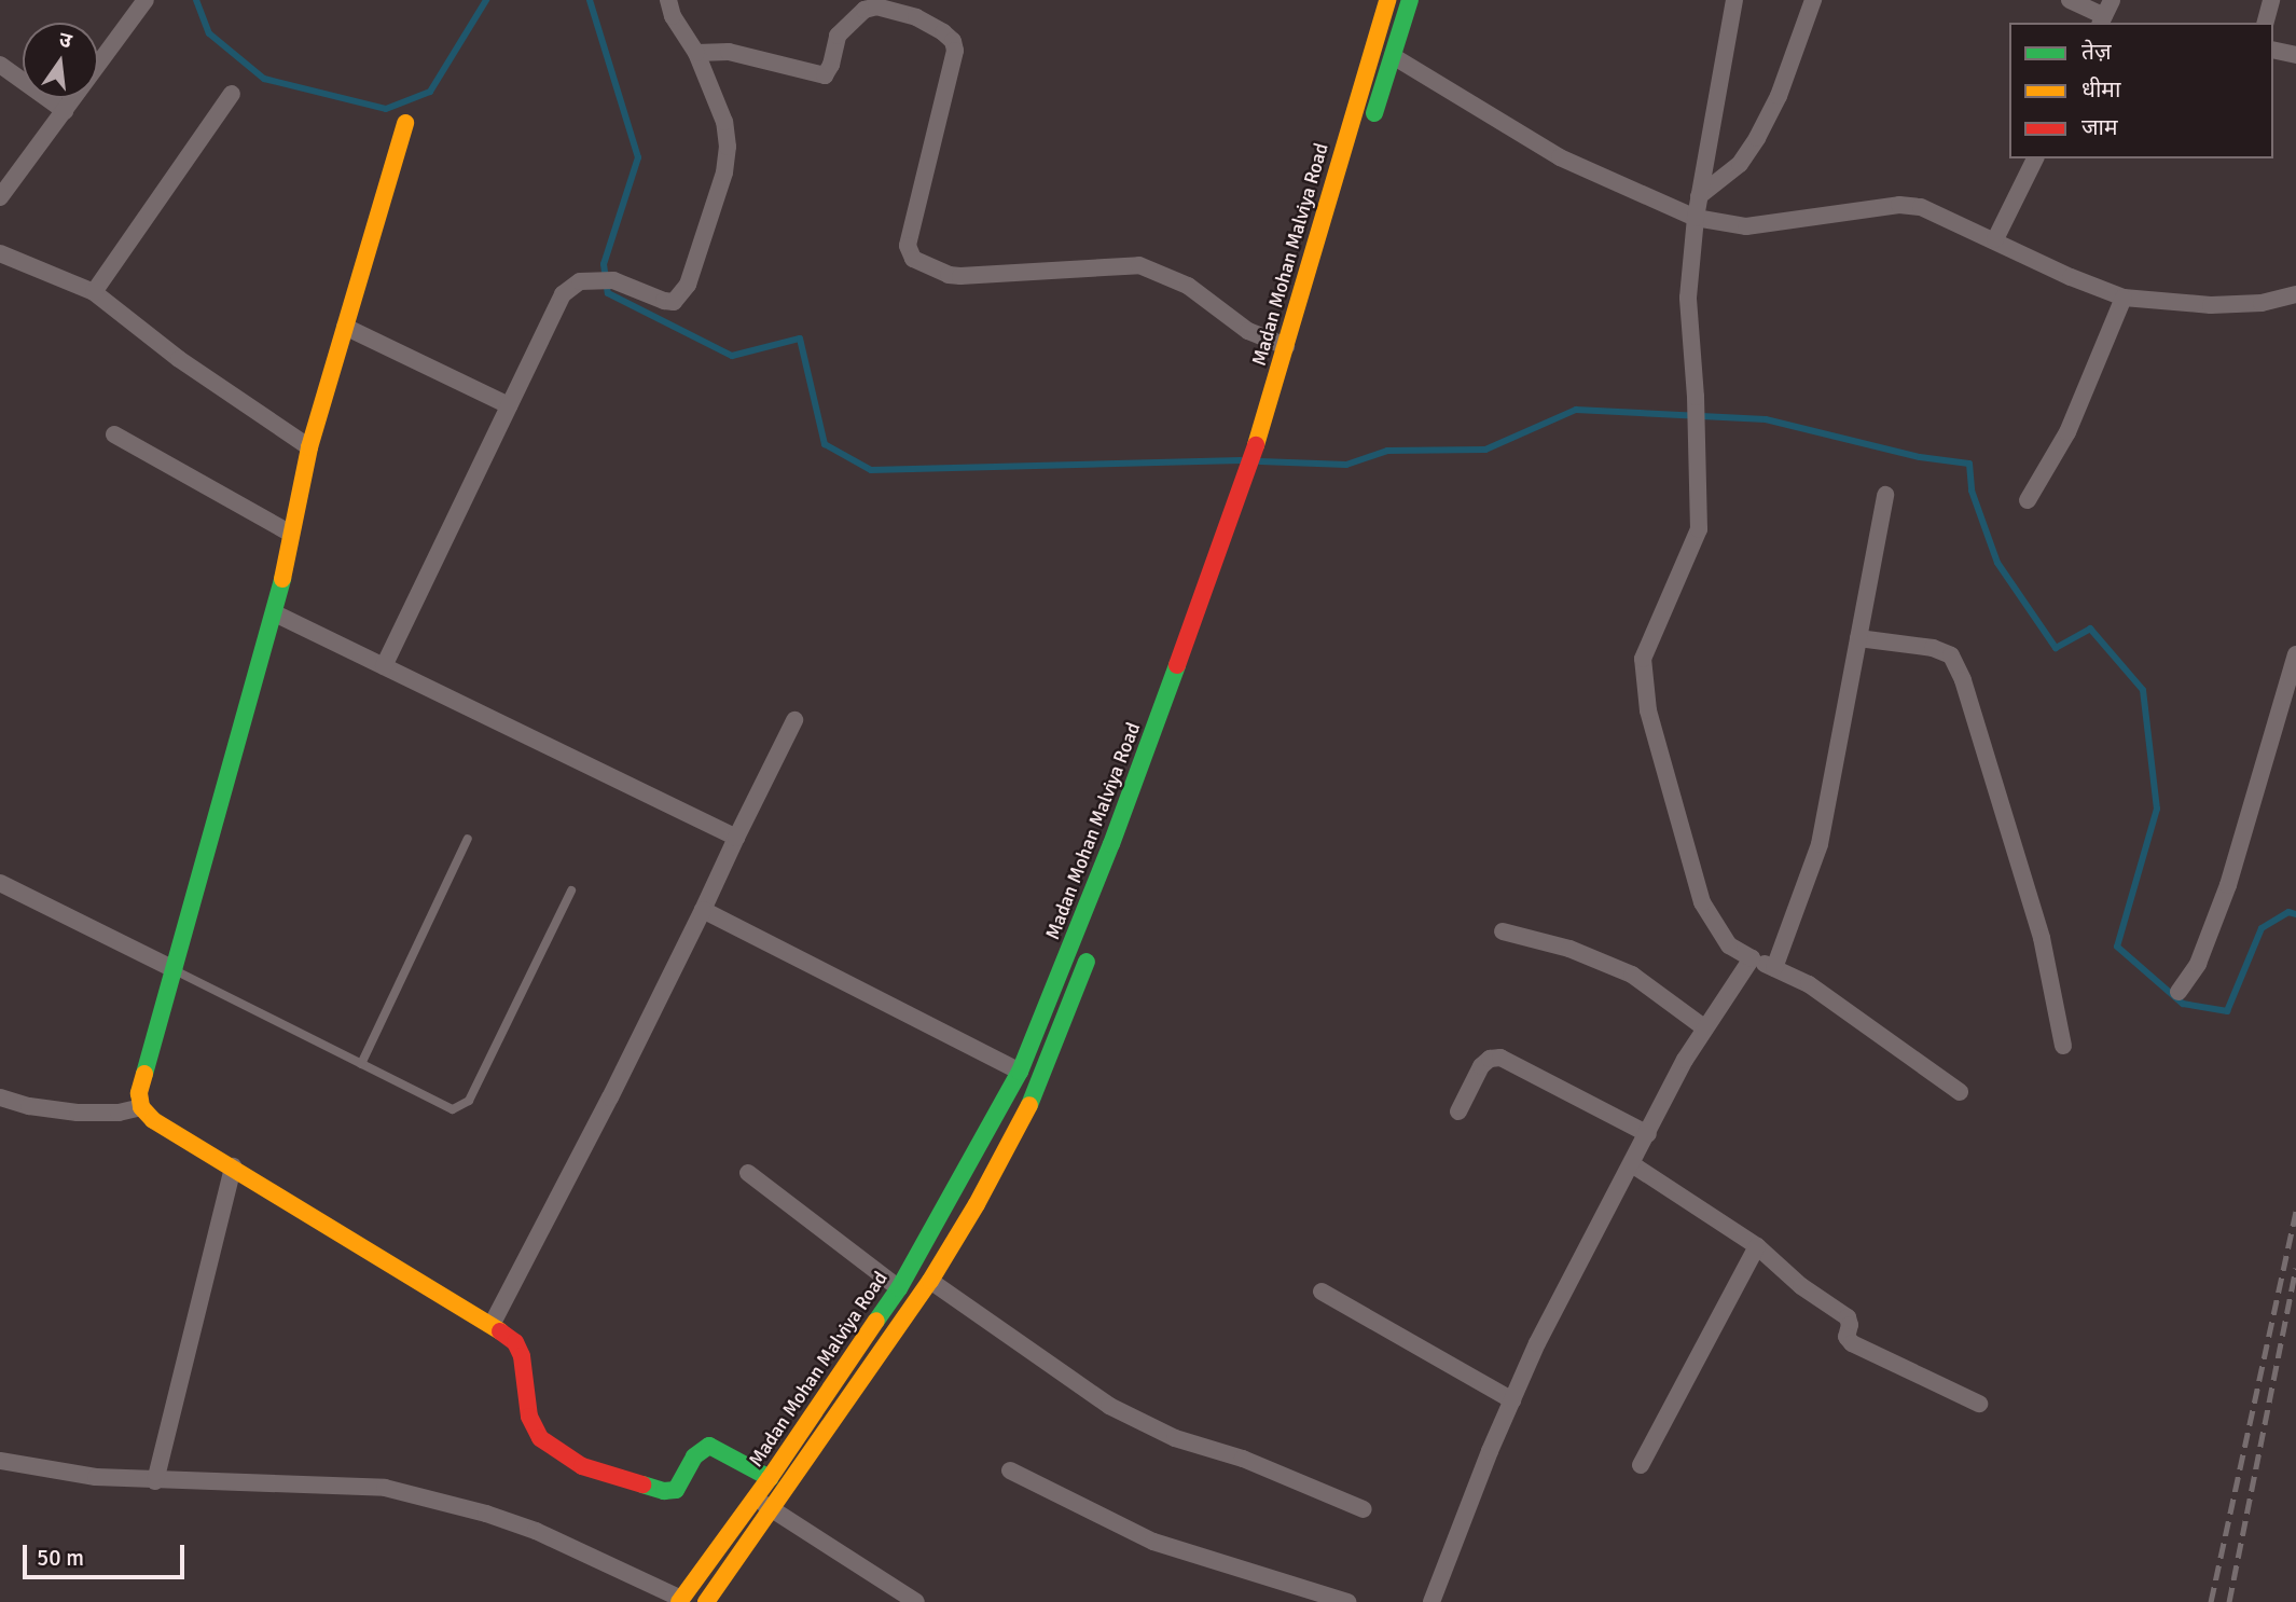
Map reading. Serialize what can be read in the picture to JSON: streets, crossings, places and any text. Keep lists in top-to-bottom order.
{
  "streets": {
    "main road": ["Madan Mohan Malviya Road"]
  },
  "legend": ["तेज़", "धीमा", "जाम"],
  "scale_bar": "50 m",
  "north": "top"
}
